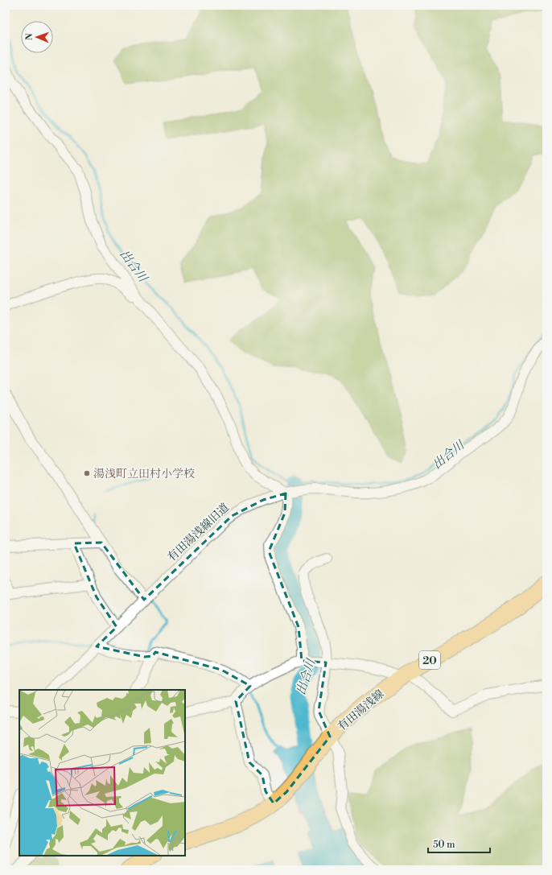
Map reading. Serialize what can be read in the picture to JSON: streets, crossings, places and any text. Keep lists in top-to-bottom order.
{
  "streets": {
    "main road": ["20", "有田湯浅線"],
    "street": ["有田湯浅線旧道"]
  },
  "water": ["出合川"],
  "places": ["湯浅町立田村小学校"],
  "scale_bar": "50 m",
  "north": "left"
}
